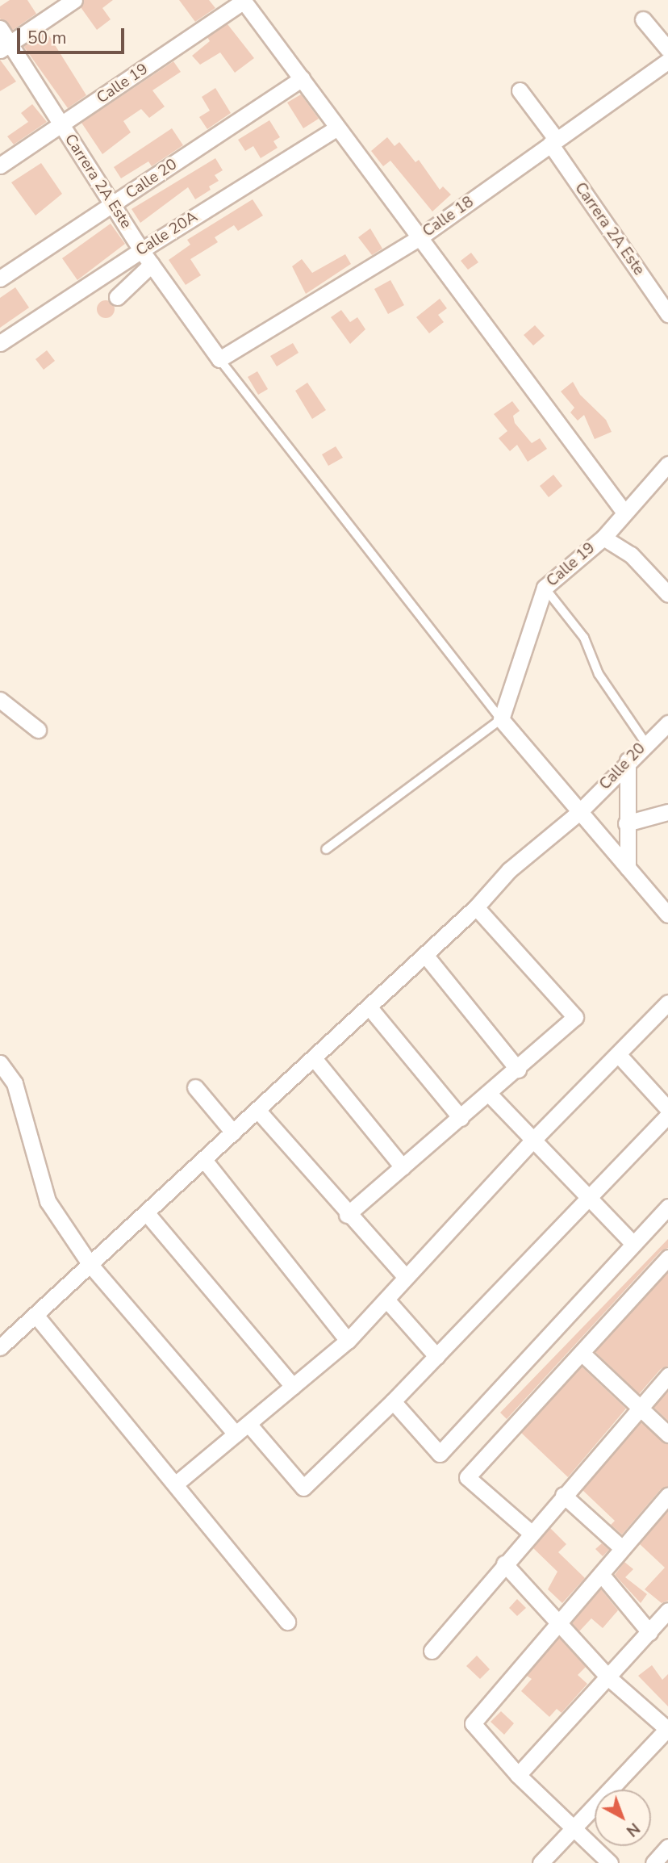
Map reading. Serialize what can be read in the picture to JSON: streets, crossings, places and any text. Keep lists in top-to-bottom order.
{
  "streets": {
    "street": [
      "Calle 19",
      "Calle 20",
      "Carrera 2A Este",
      "Calle 18",
      "Calle 20A"
    ]
  },
  "crossings": [
    ["Calle 19", "Carrera 2A Este"],
    ["Calle 20", "Carrera 2A Este"],
    ["Carrera 2A Este", "Calle 18"],
    ["Carrera 2A Este", "Calle 20A"]
  ],
  "scale_bar": "50 m",
  "north": "bottom right"
}
